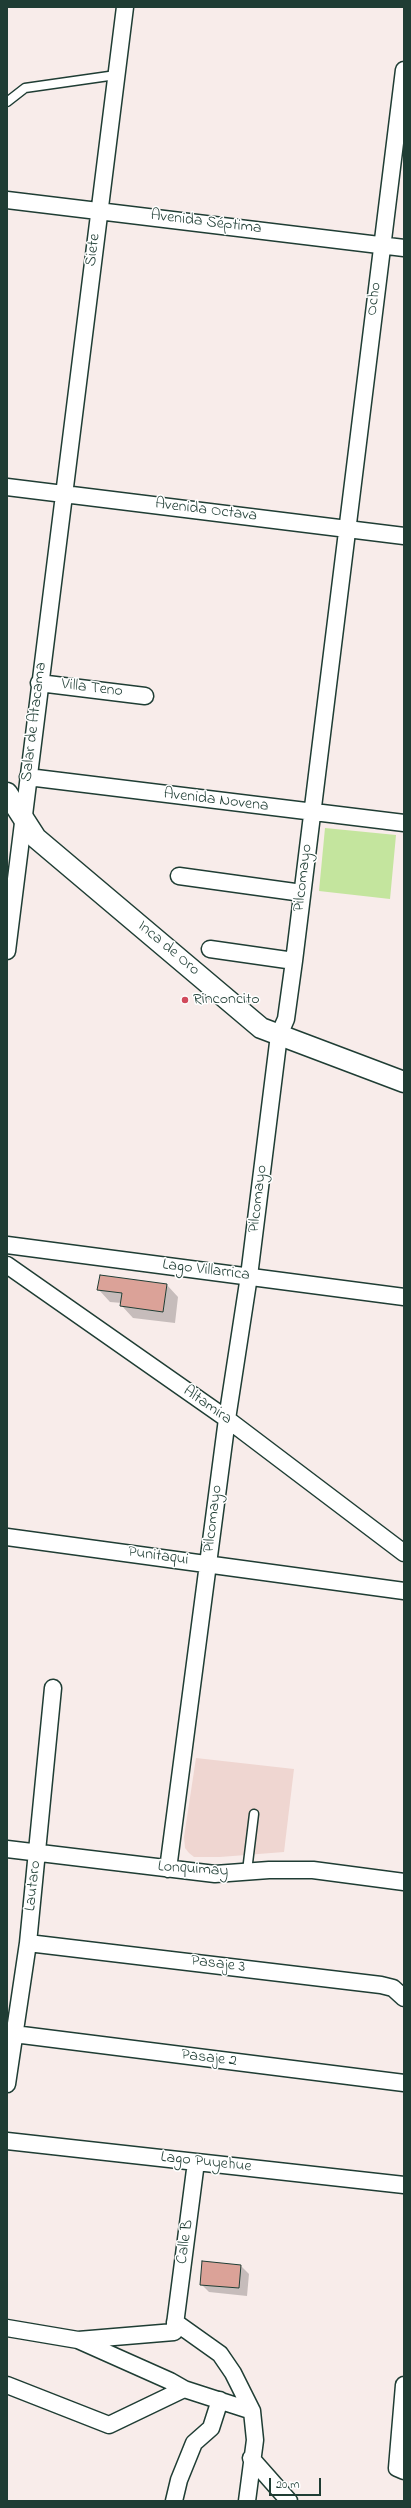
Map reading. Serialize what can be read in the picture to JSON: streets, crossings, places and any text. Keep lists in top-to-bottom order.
{
  "streets": {
    "street": [
      "Avenida Séptima",
      "Siete",
      "Ocho",
      "Avenida Octava",
      "Villa Teno",
      "Salar de Atacama",
      "Avenida Novena",
      "Pilcomayo",
      "Inca de Oro",
      "Lago Villarrica",
      "Altamira",
      "Punitaqui",
      "Lonquimay",
      "Lautaro",
      "Pasaje 3",
      "Pasaje 2",
      "Lago Puyehue",
      "Calle B"
    ]
  },
  "crossings": [
    ["Avenida Séptima", "Siete"],
    ["Avenida Séptima", "Ocho"],
    ["Siete", "Avenida Octava"],
    ["Siete", "Salar de Atacama"],
    ["Ocho", "Avenida Octava"],
    ["Ocho", "Pilcomayo"],
    ["Avenida Octava", "Salar de Atacama"],
    ["Avenida Octava", "Pilcomayo"],
    ["Villa Teno", "Salar de Atacama"],
    ["Salar de Atacama", "Avenida Novena"],
    ["Salar de Atacama", "Inca de Oro"],
    ["Avenida Novena", "Pilcomayo"],
    ["Pilcomayo", "Inca de Oro"],
    ["Pilcomayo", "Lago Villarrica"],
    ["Pilcomayo", "Altamira"],
    ["Pilcomayo", "Punitaqui"],
    ["Pilcomayo", "Lonquimay"],
    ["Lonquimay", "Lautaro"],
    ["Lautaro", "Pasaje 3"],
    ["Lautaro", "Pasaje 2"],
    ["Lago Puyehue", "Calle B"]
  ],
  "places": ["Rinconcito"],
  "scale_bar": "20 m"
}
